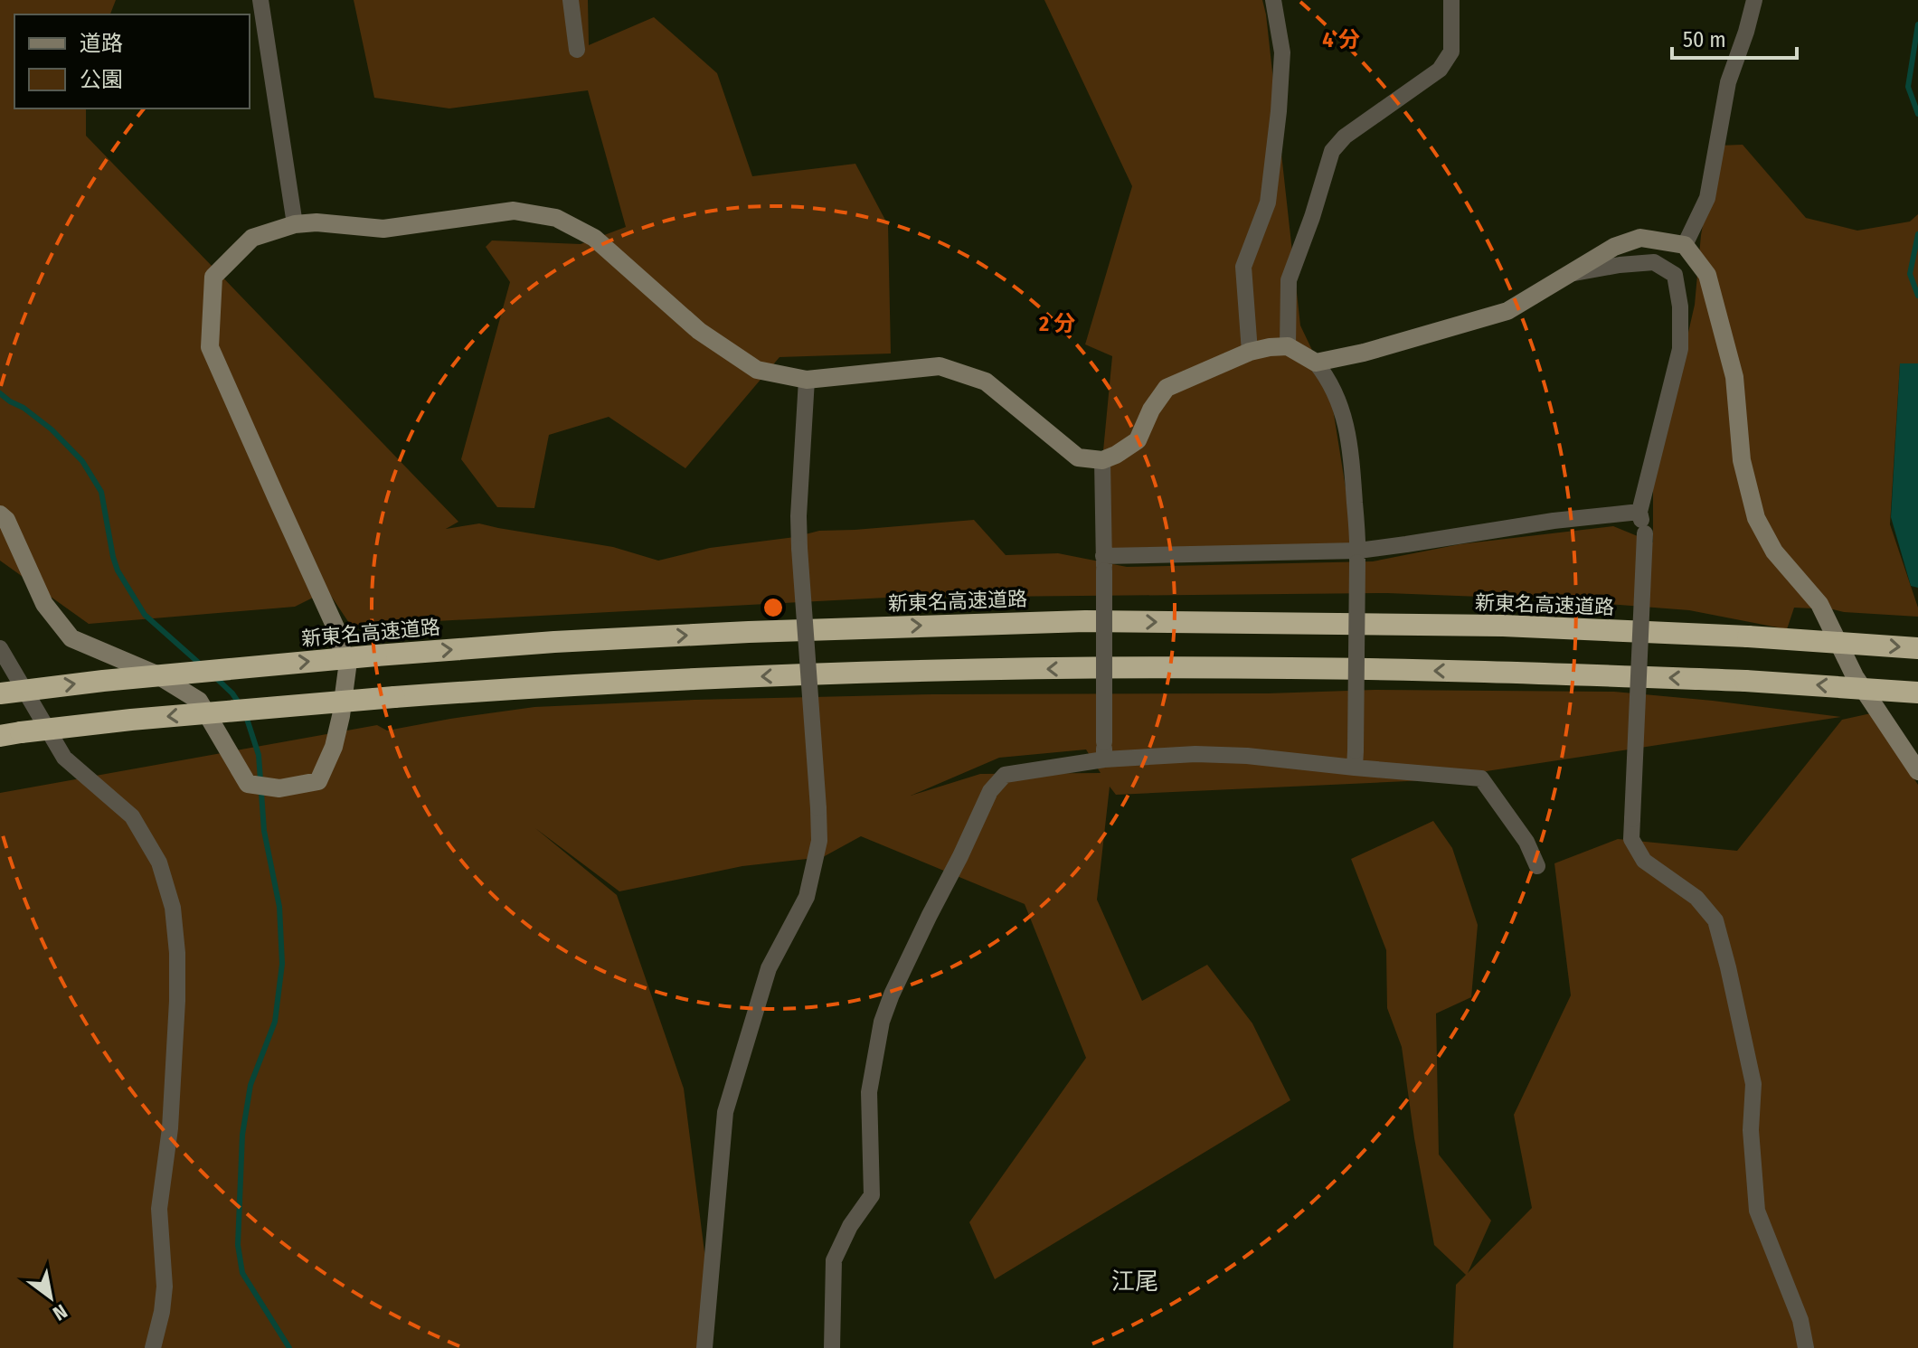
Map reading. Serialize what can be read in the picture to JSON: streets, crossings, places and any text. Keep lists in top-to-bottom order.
{
  "streets": {
    "highway": ["新東名高速道路"]
  },
  "districts": ["江尾"],
  "legend": ["道路", "公園"],
  "scale_bar": "50 m",
  "north": "bottom right",
  "rings": ["4 分", "2 分"]
}
